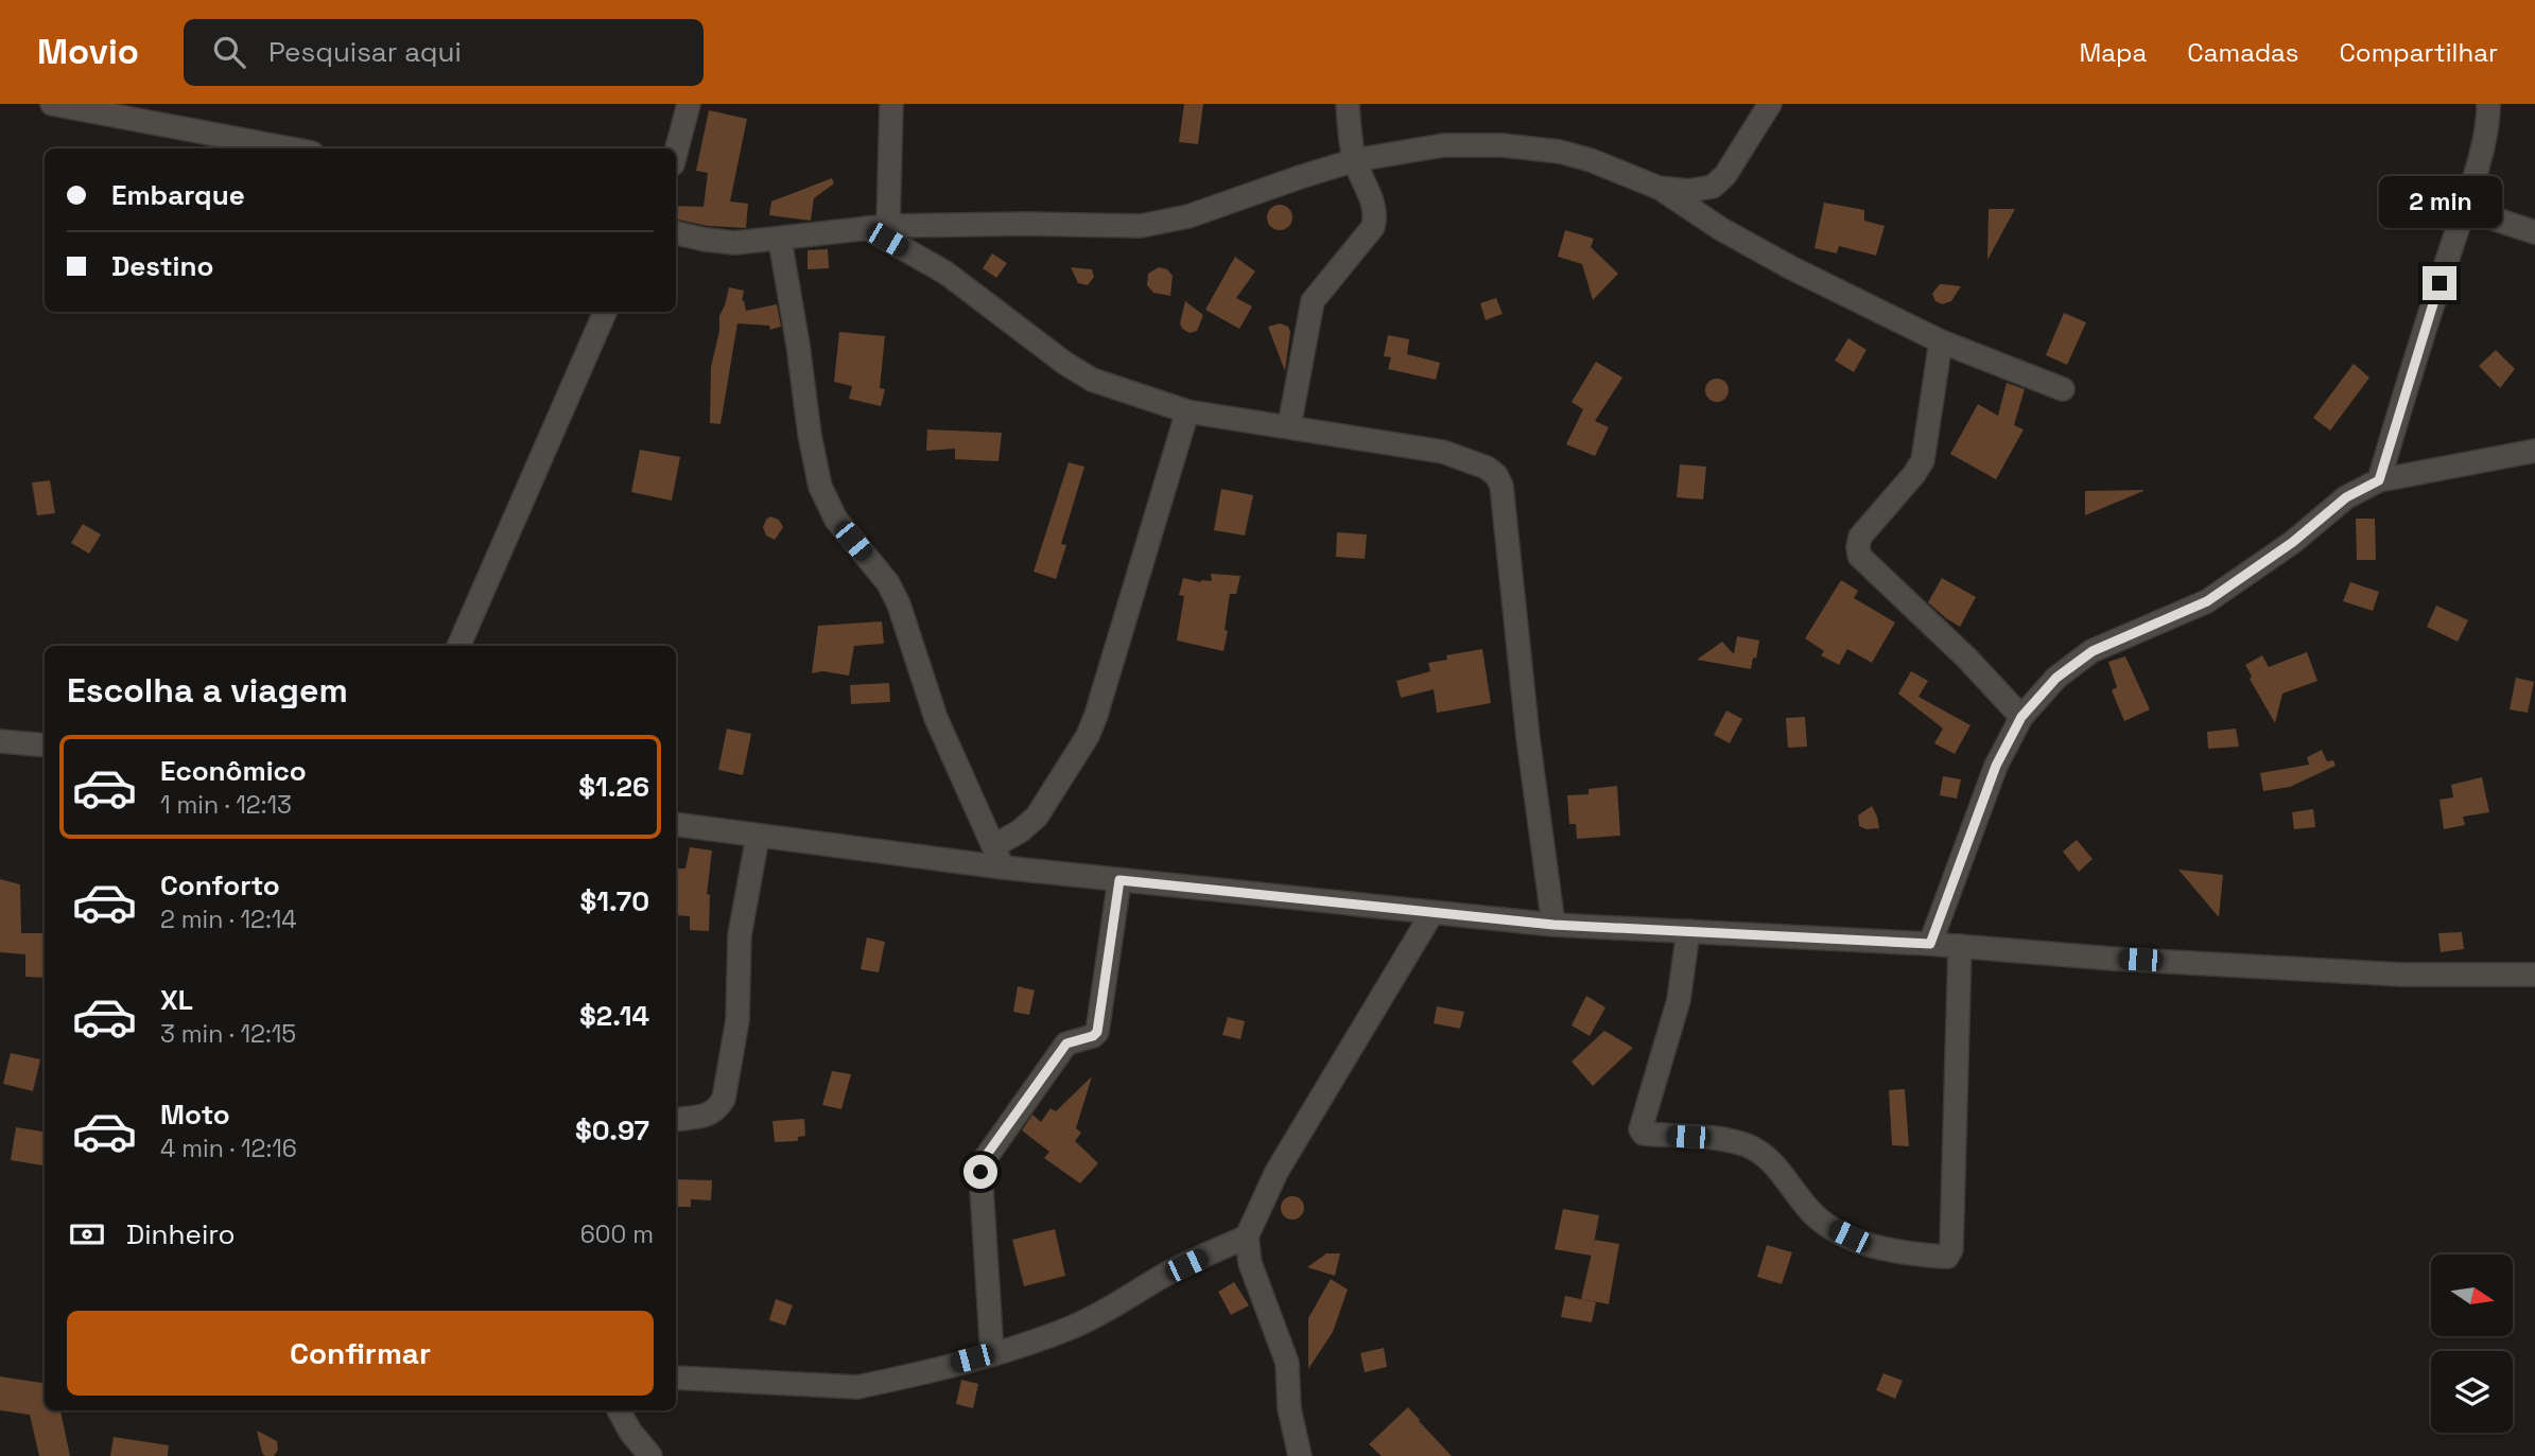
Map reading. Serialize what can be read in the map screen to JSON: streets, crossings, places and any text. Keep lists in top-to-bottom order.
{
  "north": "right",
  "page": {
    "header": "Movio",
    "search": "Pesquisar aqui",
    "nav": ["Mapa", "Camadas", "Compartilhar"],
    "banner": ["Embarque", "Destino"],
    "bubble": "2 min",
    "heading": "Escolha a viagem",
    "list": [
      {
        "name": "Econômico",
        "note": "1 min · 12:13",
        "value": "$1.26"
      },
      {
        "name": "Conforto",
        "note": "2 min · 12:14",
        "value": "$1.70"
      },
      {
        "name": "XL",
        "note": "3 min · 12:15",
        "value": "$2.14"
      },
      {
        "name": "Moto",
        "note": "4 min · 12:16",
        "value": "$0.97"
      }
    ],
    "pay": ["Dinheiro", "600 m"],
    "buttons": "Confirmar"
  }
}
